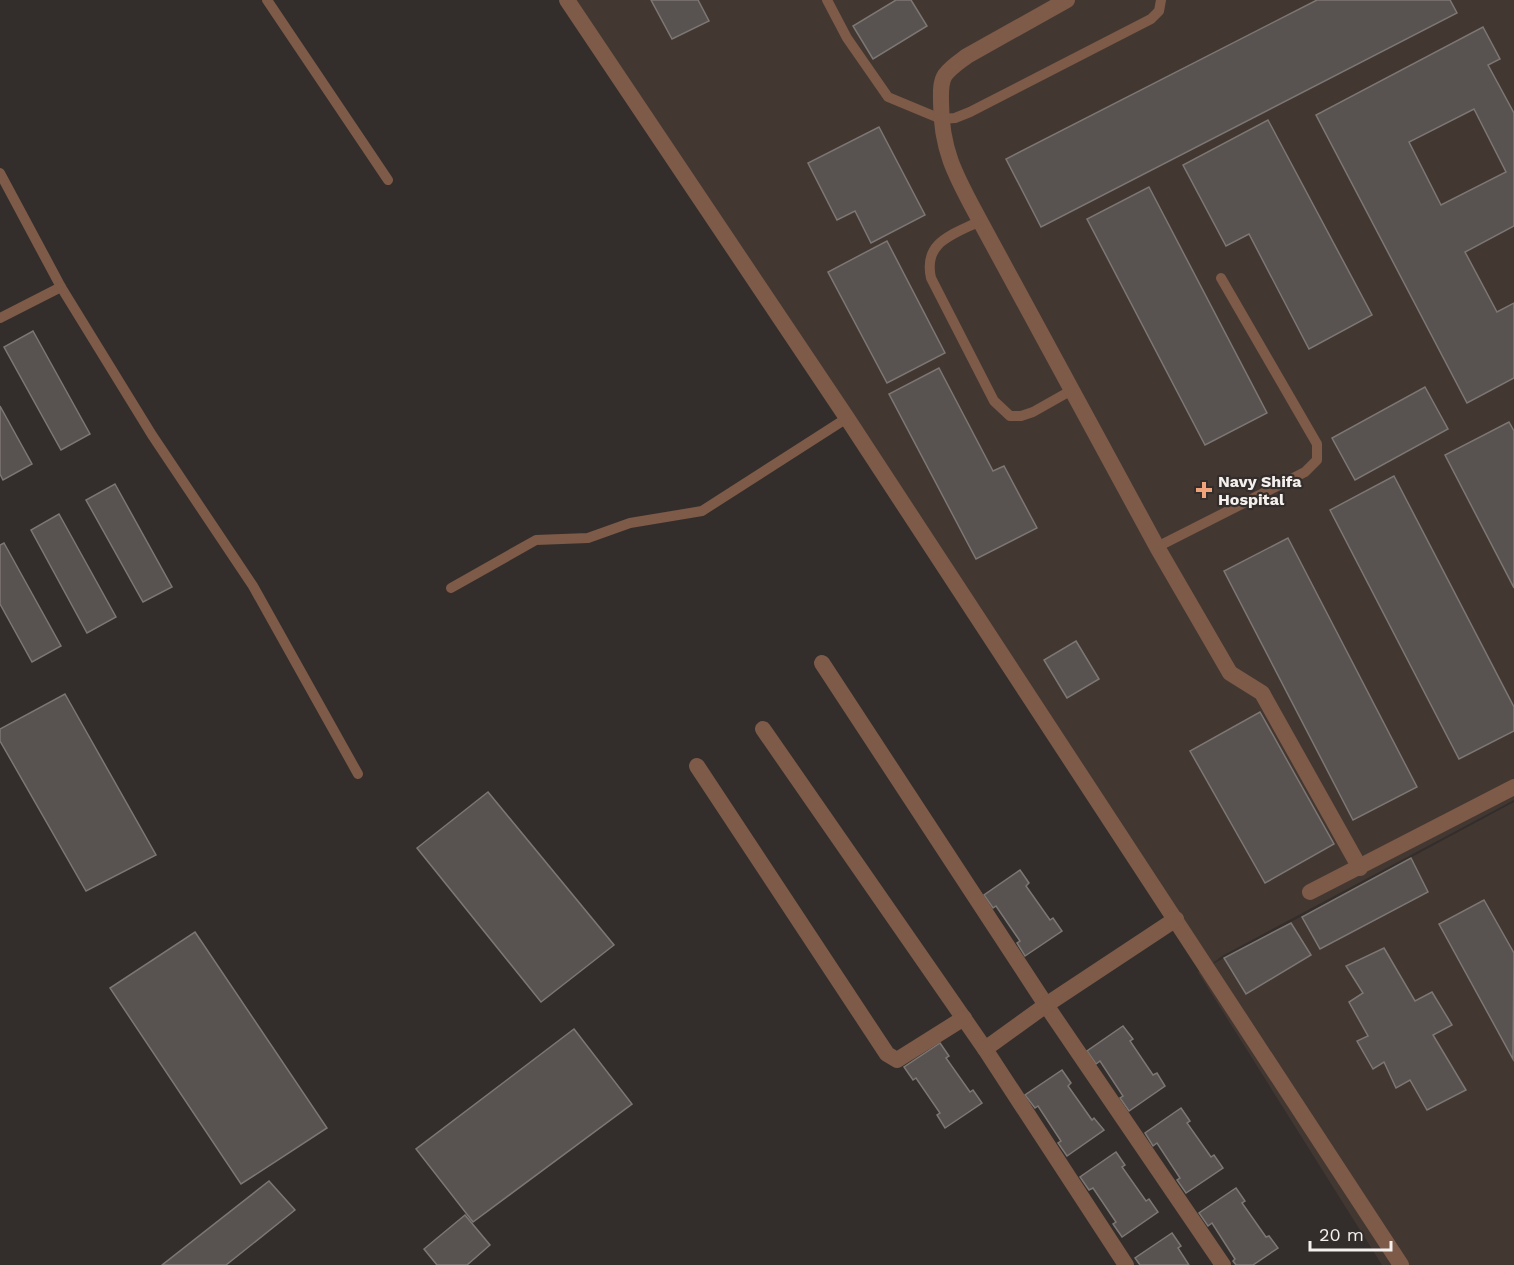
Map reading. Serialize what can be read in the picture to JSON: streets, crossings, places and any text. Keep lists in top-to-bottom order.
{
  "places": {
    "health": ["Navy Shifa Hospital"]
  },
  "scale_bar": "20 m"
}
